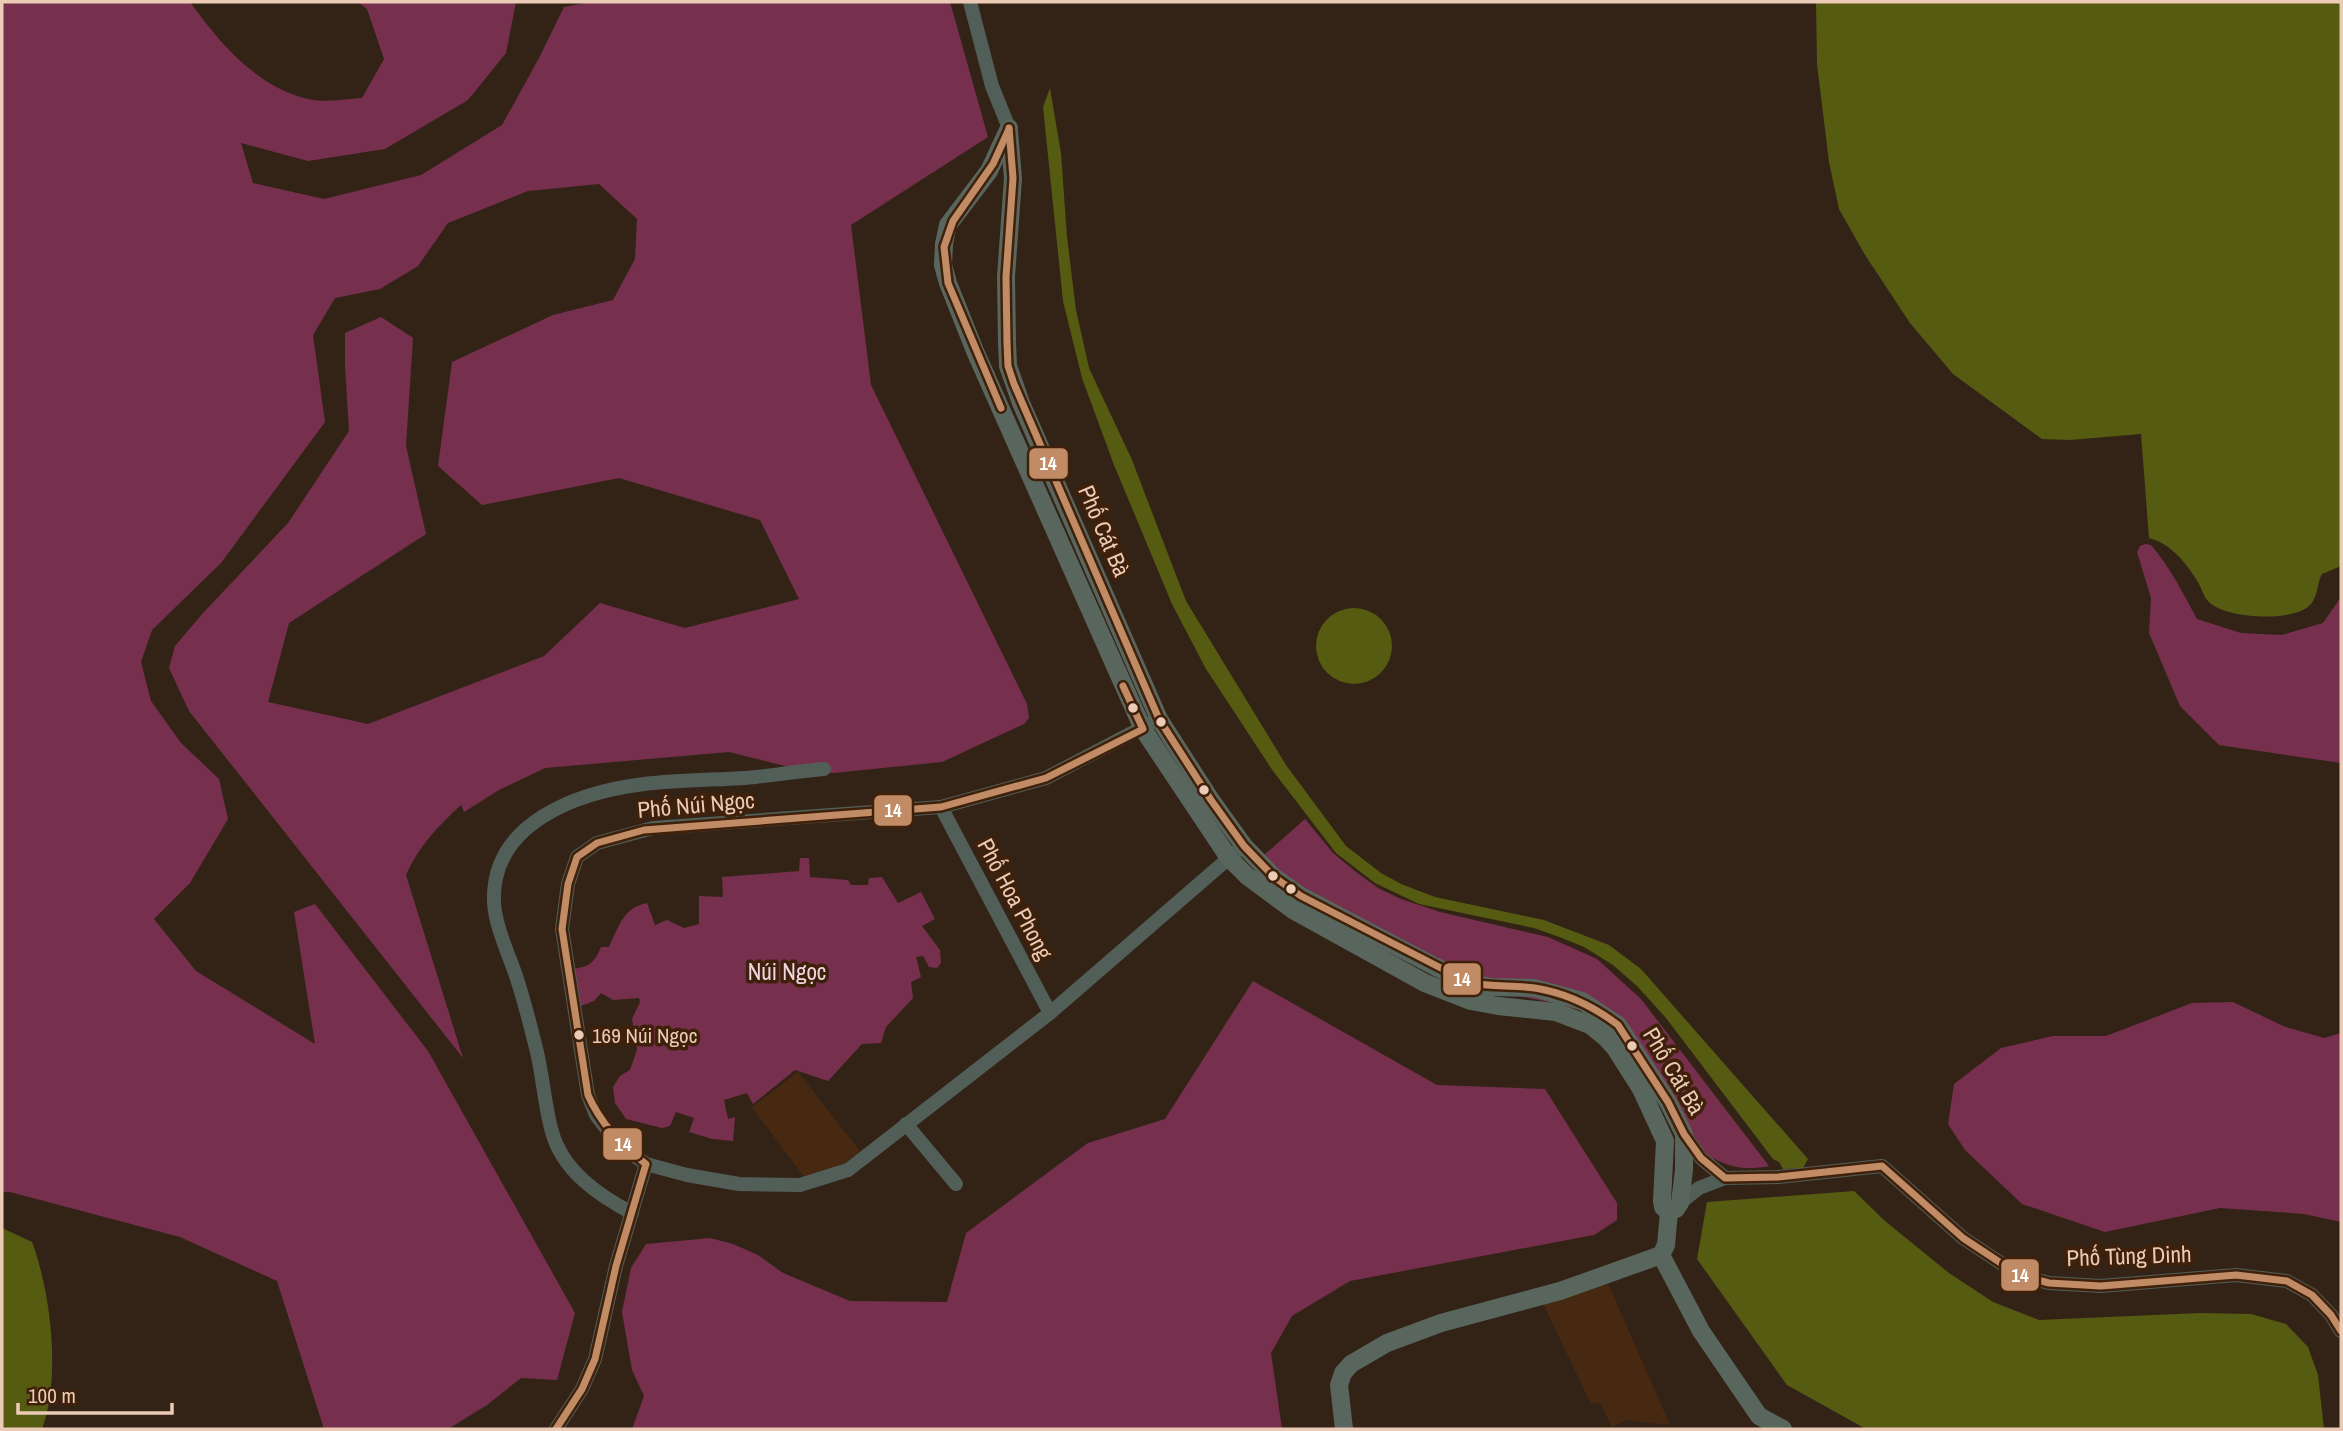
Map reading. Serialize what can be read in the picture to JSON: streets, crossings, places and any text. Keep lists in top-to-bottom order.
{
  "streets": {
    "main road": ["Phố Cát Bà"],
    "street": ["Phố Núi Ngọc", "Phố Hoa Phong", "Phố Tùng Dinh"]
  },
  "crossings": [
    ["Phố Cát Bà", "Phố Núi Ngọc"],
    ["Phố Núi Ngọc", "Phố Hoa Phong"]
  ],
  "parks": ["Núi Ngọc"],
  "places": ["169 Núi Ngọc"],
  "lines": ["transit line 14"],
  "scale_bar": "100 m"
}
